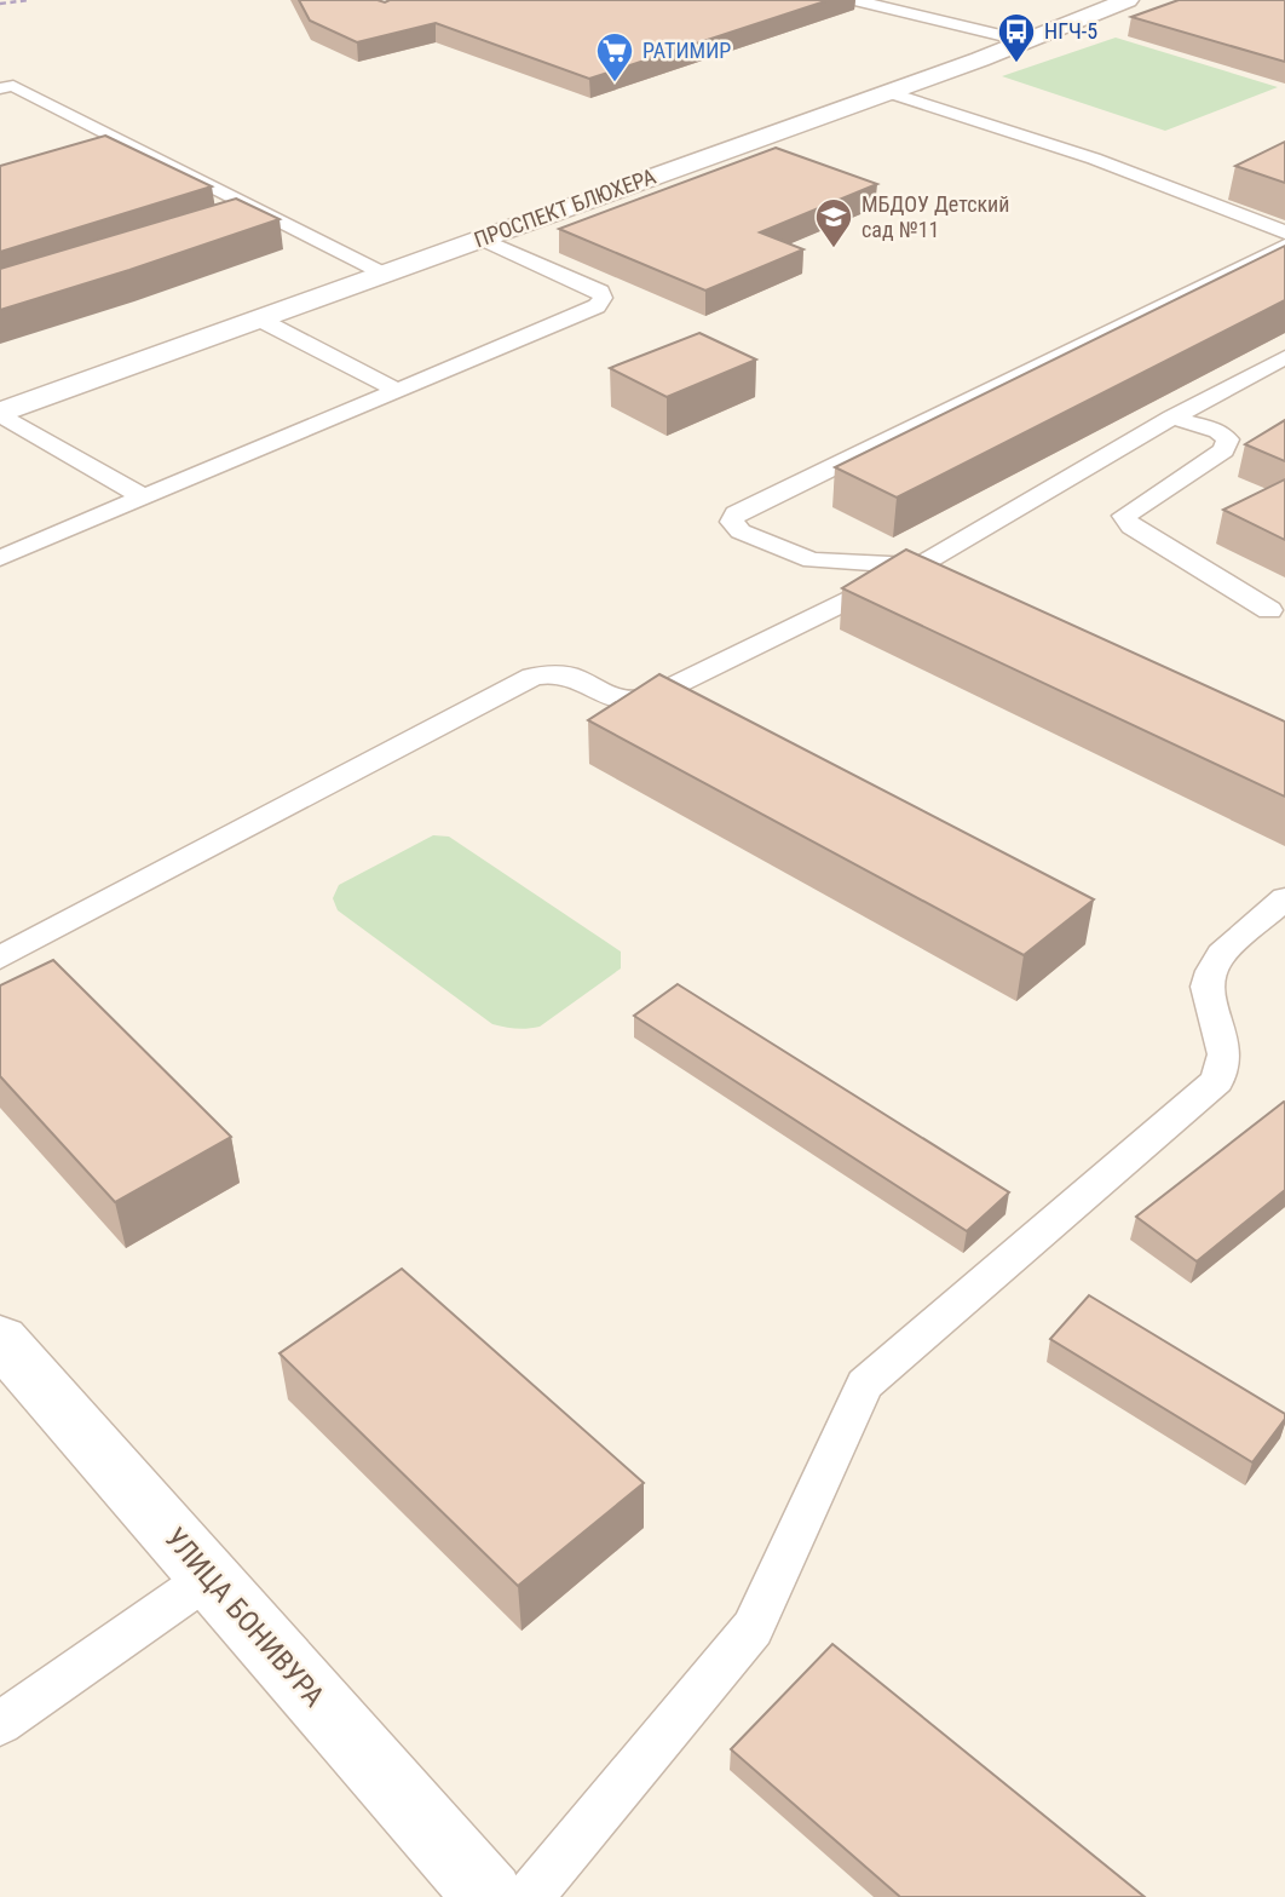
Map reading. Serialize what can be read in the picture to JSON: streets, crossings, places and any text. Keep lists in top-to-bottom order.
{
  "streets": {
    "street": ["ПРОСПЕКТ БЛЮХЕРА", "УЛИЦА БОНИВУРА"]
  },
  "places": {
    "bus stop": ["НГЧ-5"],
    "supermarket": ["РАТИМИР"],
    "school or university": ["МБДОУ Детский сад №11"]
  }
}
